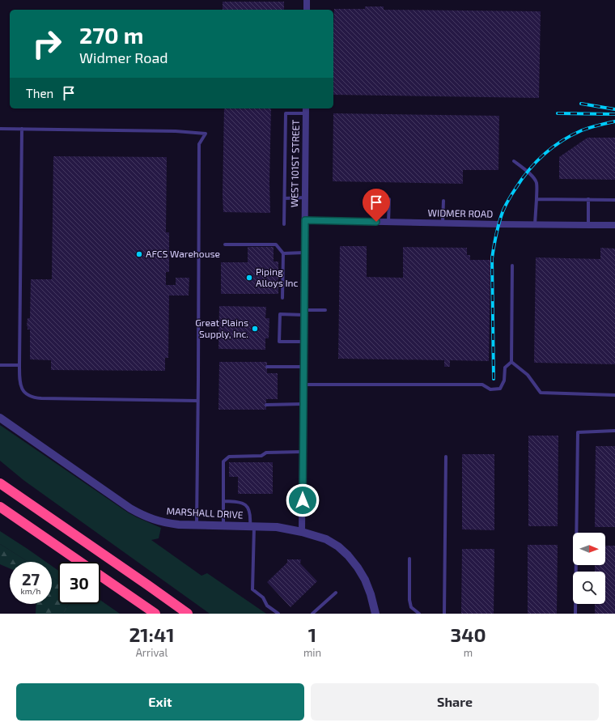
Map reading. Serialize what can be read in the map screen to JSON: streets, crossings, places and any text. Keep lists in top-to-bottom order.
{
  "streets": {
    "street": ["WEST 101ST STREET", "WIDMER ROAD", "MARSHALL DRIVE"]
  },
  "crossings": [
    ["WEST 101ST STREET", "WIDMER ROAD"],
    ["WEST 101ST STREET", "MARSHALL DRIVE"]
  ],
  "places": ["AFCS Warehouse", "Piping Alloys Inc", "Great Plains Supply, Inc."],
  "north": "right",
  "page": {
    "turn": ["270 m", "Widmer Road"],
    "then": "Then",
    "speed": "27 km/h",
    "limit": "30",
    "eta": [
      "21:41",
      "Arrival",
      "1",
      "min",
      "340",
      "m"
    ],
    "buttons": ["Exit", "Share"]
  }
}
